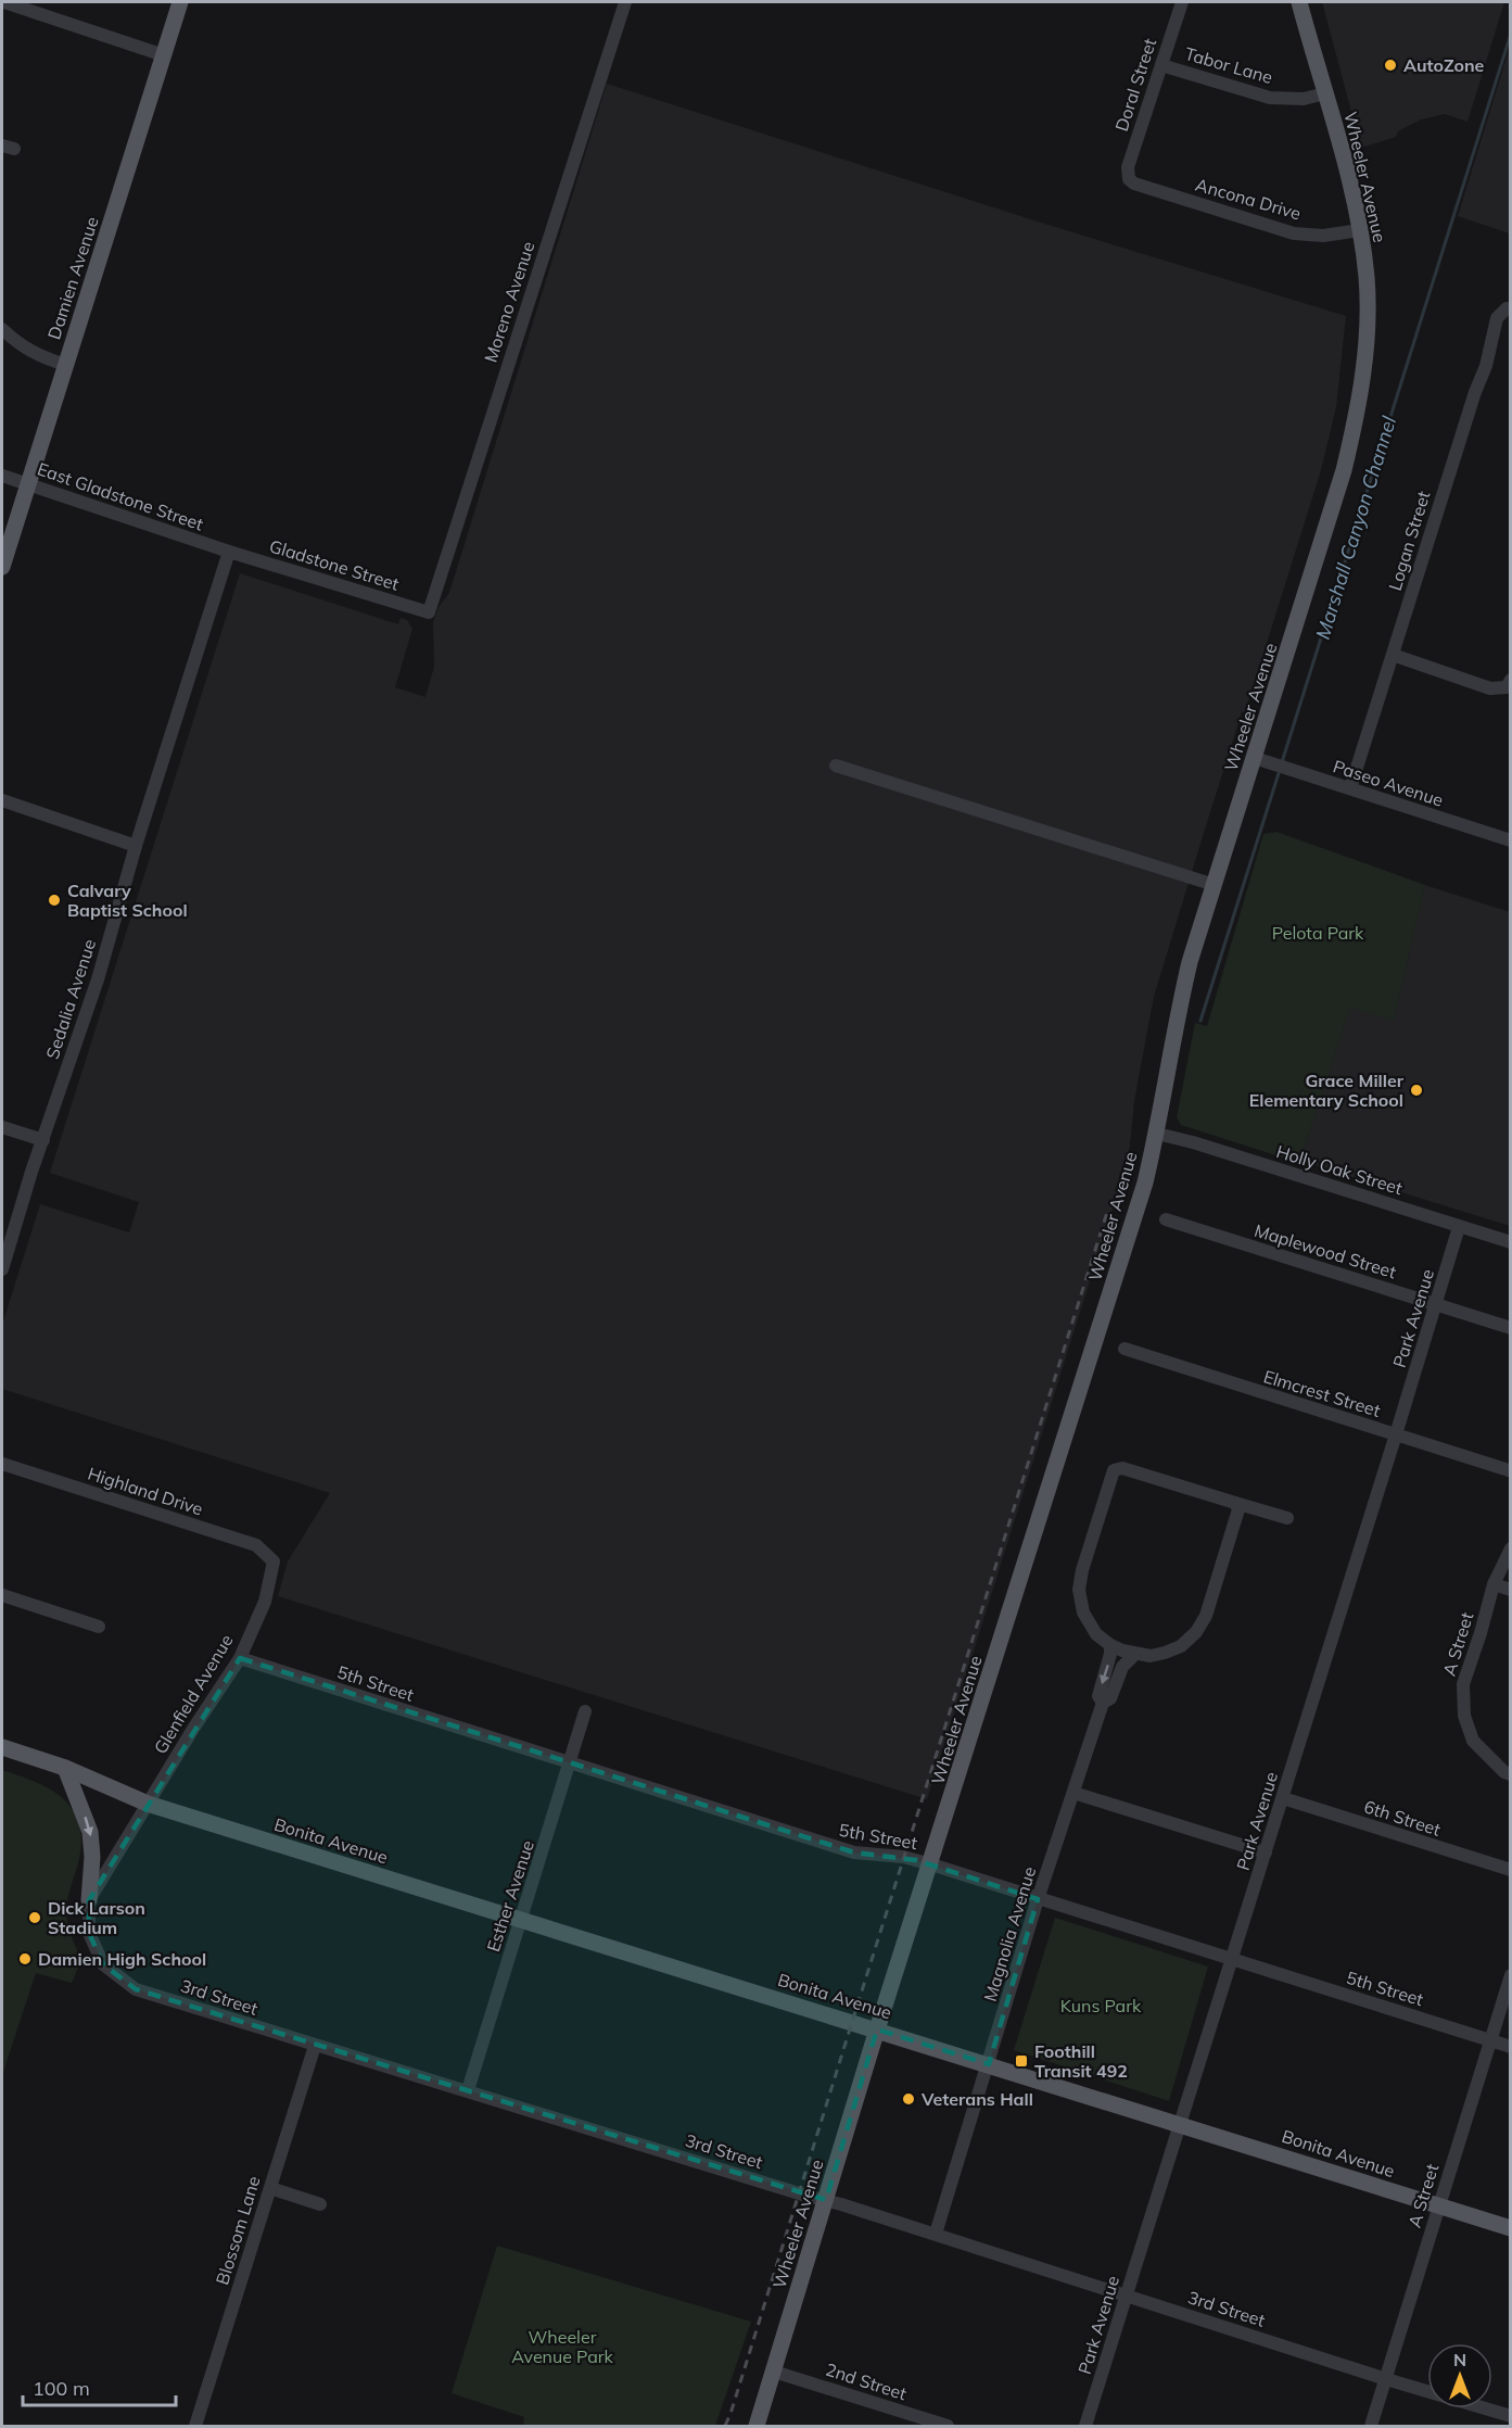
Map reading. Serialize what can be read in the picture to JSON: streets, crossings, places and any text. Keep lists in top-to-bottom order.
{
  "streets": {
    "main road": ["Wheeler Avenue", "Damien Avenue", "Bonita Avenue"],
    "street": [
      "Tabor Lane",
      "Doral Street",
      "Ancona Drive",
      "Moreno Avenue",
      "East Gladstone Street",
      "Logan Street",
      "Gladstone Street",
      "Paseo Avenue",
      "Sedalia Avenue",
      "Holly Oak Street",
      "Maplewood Street",
      "Park Avenue",
      "Elmcrest Street",
      "Highland Drive",
      "A Street",
      "5th Street",
      "Glenfield Avenue",
      "6th Street",
      "Esther Avenue",
      "Magnolia Avenue",
      "3rd Street",
      "Blossom Lane",
      "2nd Street"
    ]
  },
  "crossings": [
    ["Tabor Lane", "Doral Street"],
    ["Tabor Lane", "Wheeler Avenue"],
    ["Doral Street", "Ancona Drive"],
    ["Wheeler Avenue", "Ancona Drive"],
    ["Wheeler Avenue", "Paseo Avenue"],
    ["Wheeler Avenue", "Holly Oak Street"],
    ["Wheeler Avenue", "5th Street"],
    ["Wheeler Avenue", "Bonita Avenue"],
    ["Wheeler Avenue", "3rd Street"],
    ["Wheeler Avenue", "2nd Street"],
    ["Damien Avenue", "East Gladstone Street"],
    ["Moreno Avenue", "Gladstone Street"],
    ["East Gladstone Street", "Gladstone Street"],
    ["East Gladstone Street", "Sedalia Avenue"],
    ["Logan Street", "Paseo Avenue"],
    ["Gladstone Street", "Sedalia Avenue"],
    ["Holly Oak Street", "Park Avenue"],
    ["Maplewood Street", "Park Avenue"],
    ["Park Avenue", "Elmcrest Street"],
    ["Park Avenue", "5th Street"],
    ["Park Avenue", "6th Street"],
    ["Park Avenue", "Bonita Avenue"],
    ["Park Avenue", "3rd Street"],
    ["Highland Drive", "Glenfield Avenue"],
    ["A Street", "5th Street"],
    ["A Street", "Bonita Avenue"],
    ["A Street", "3rd Street"],
    ["5th Street", "Glenfield Avenue"],
    ["5th Street", "Esther Avenue"],
    ["5th Street", "Magnolia Avenue"],
    ["Glenfield Avenue", "Bonita Avenue"],
    ["Bonita Avenue", "Esther Avenue"],
    ["Bonita Avenue", "Magnolia Avenue"],
    ["Esther Avenue", "3rd Street"],
    ["Magnolia Avenue", "3rd Street"],
    ["3rd Street", "Blossom Lane"]
  ],
  "water": ["Marshall Canyon Channel"],
  "parks": ["Pelota Park", "Kuns Park", "Wheeler Avenue Park"],
  "places": {
    "other": [
      "AutoZone",
      "Calvary Baptist School",
      "Grace Miller Elementary School",
      "Dick Larson Stadium",
      "Damien High School",
      "Veterans Hall"
    ],
    "transit": ["Foothill Transit 492"]
  },
  "scale_bar": "100 m",
  "north": "top"
}
